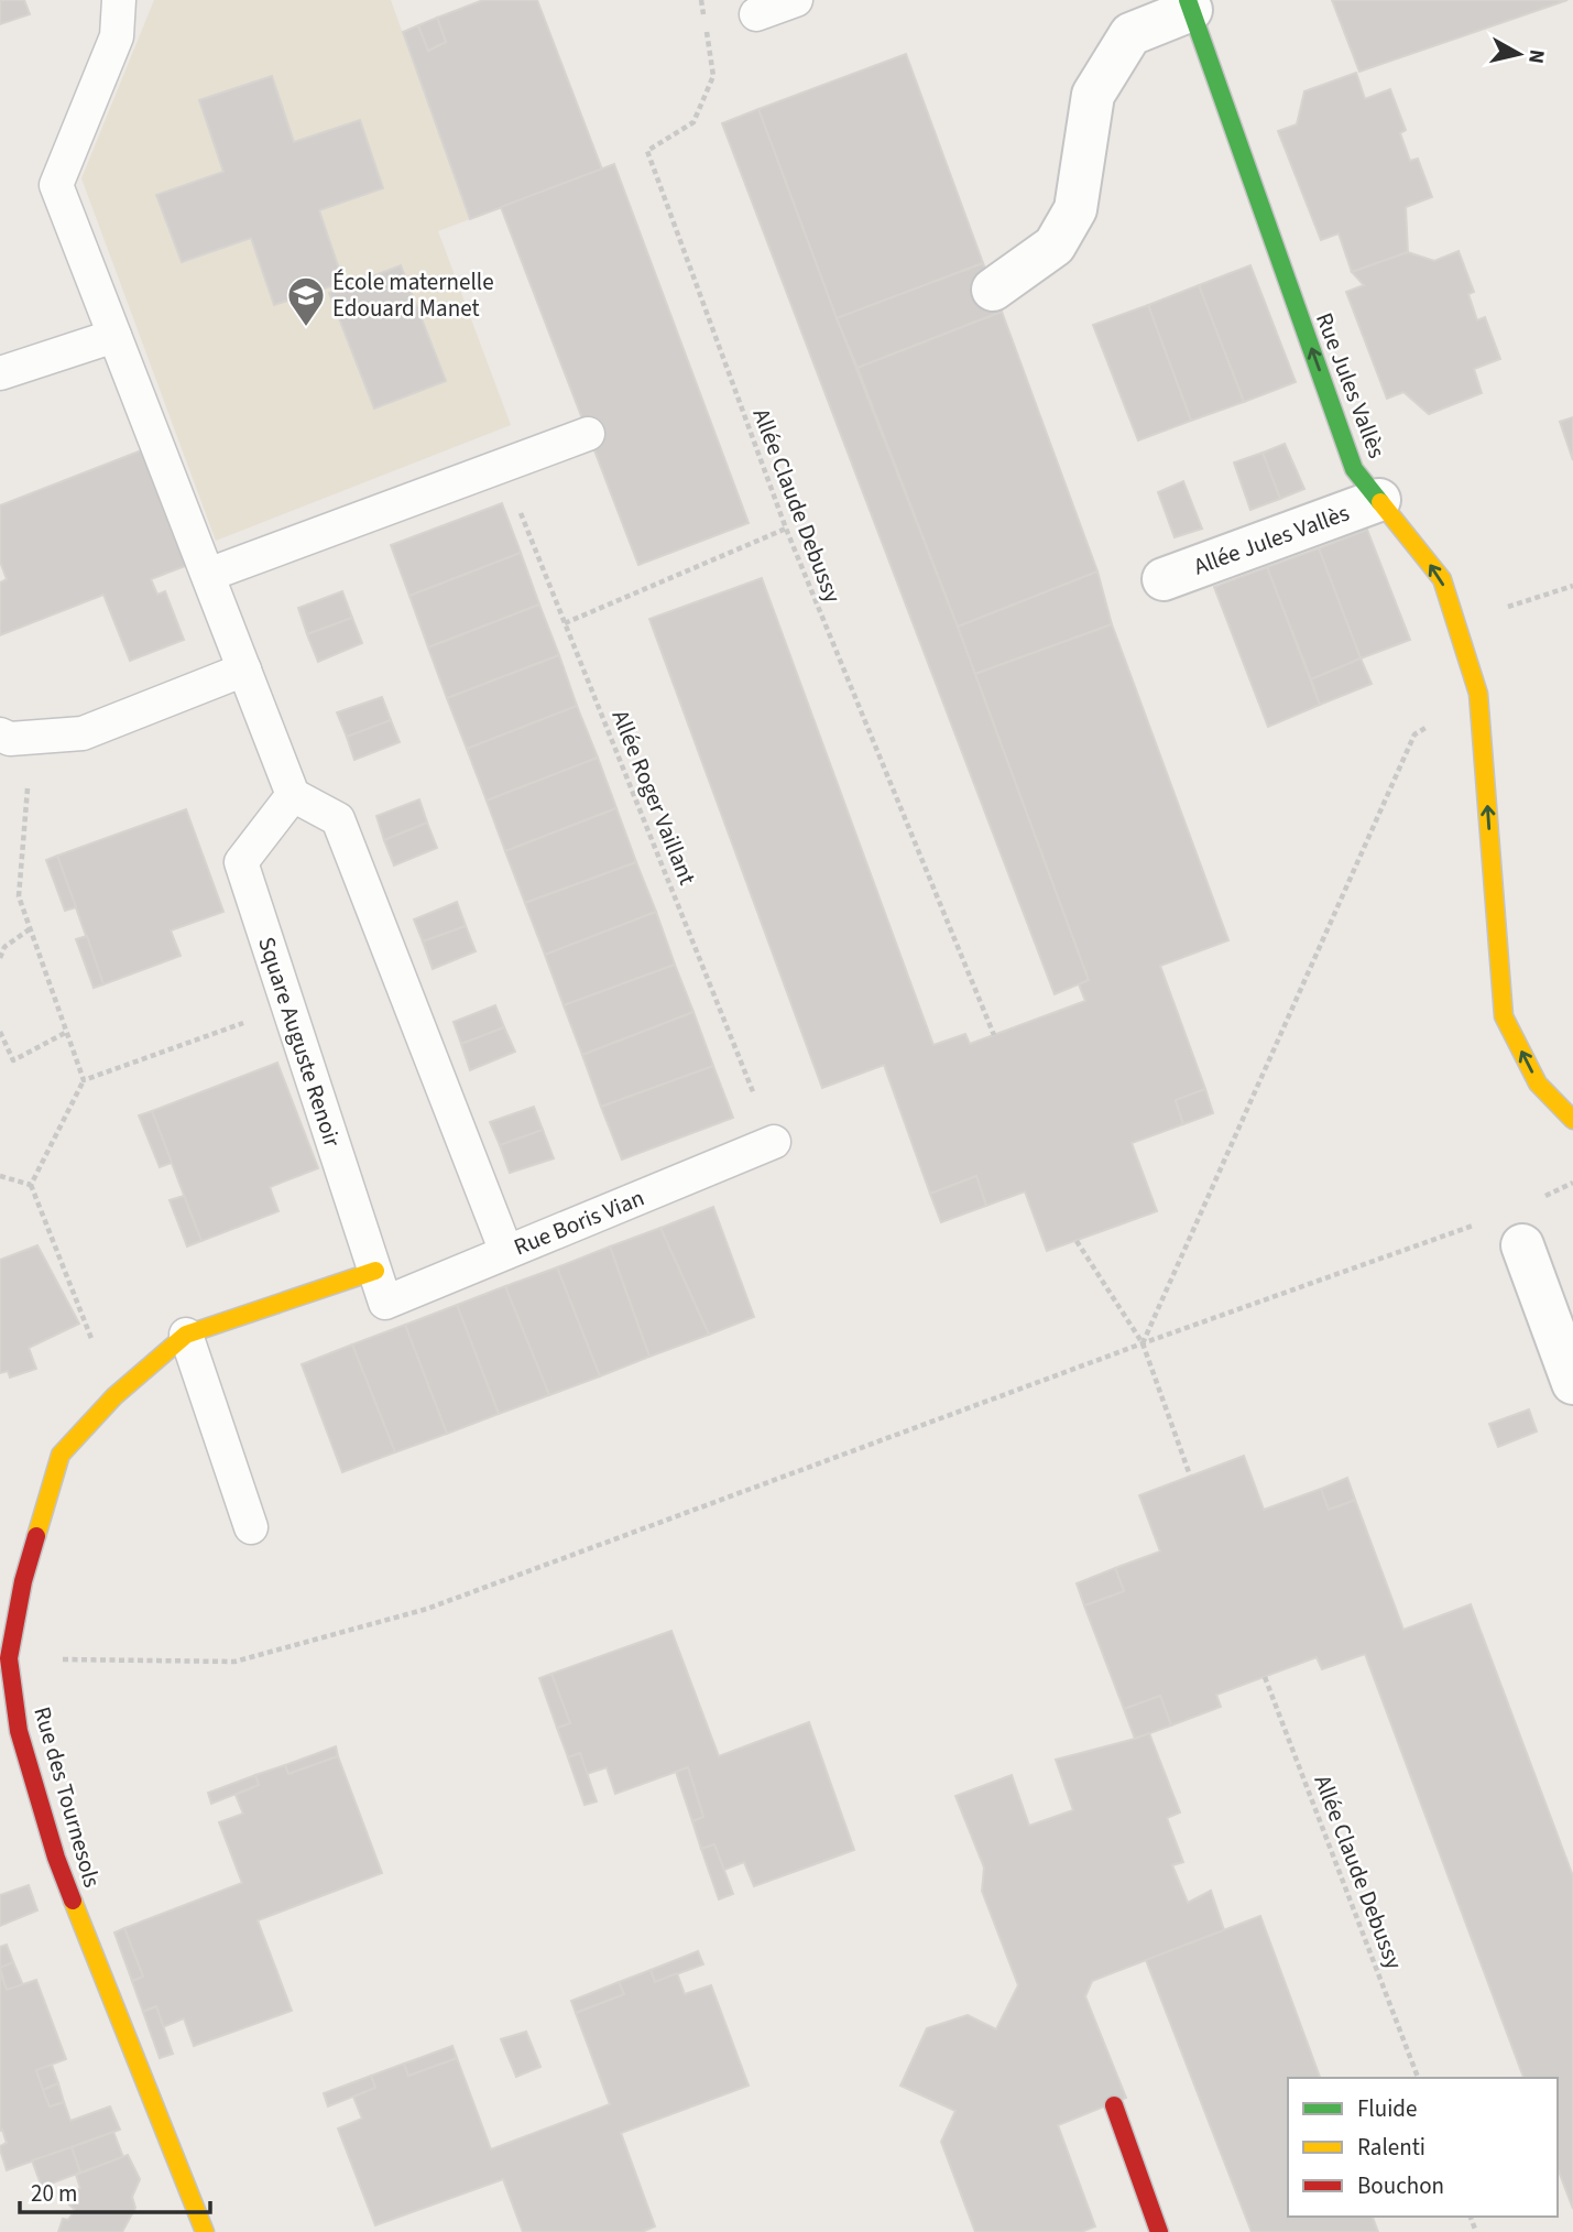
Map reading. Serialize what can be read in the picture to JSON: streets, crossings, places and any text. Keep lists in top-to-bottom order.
{
  "streets": {
    "street": ["Rue Jules Vallès", "Allée Jules Vallès", "Rue des Tournesols"],
    "lane": ["Square Auguste Renoir", "Rue Boris Vian"],
    "path": ["Allée Claude Debussy", "Allée Roger Vaillant"]
  },
  "crossings": [
    ["Rue Jules Vallès", "Allée Jules Vallès"],
    ["Allée Roger Vaillant", "Rue Boris Vian"],
    ["Square Auguste Renoir", "Rue Boris Vian"],
    ["Square Auguste Renoir", "Rue des Tournesols"]
  ],
  "one_way": ["Rue Jules Vallès"],
  "places": {
    "school or university": ["École maternelle Edouard Manet"]
  },
  "legend": ["Fluide", "Ralenti", "Bouchon"],
  "scale_bar": "20 m",
  "north": "right"
}
